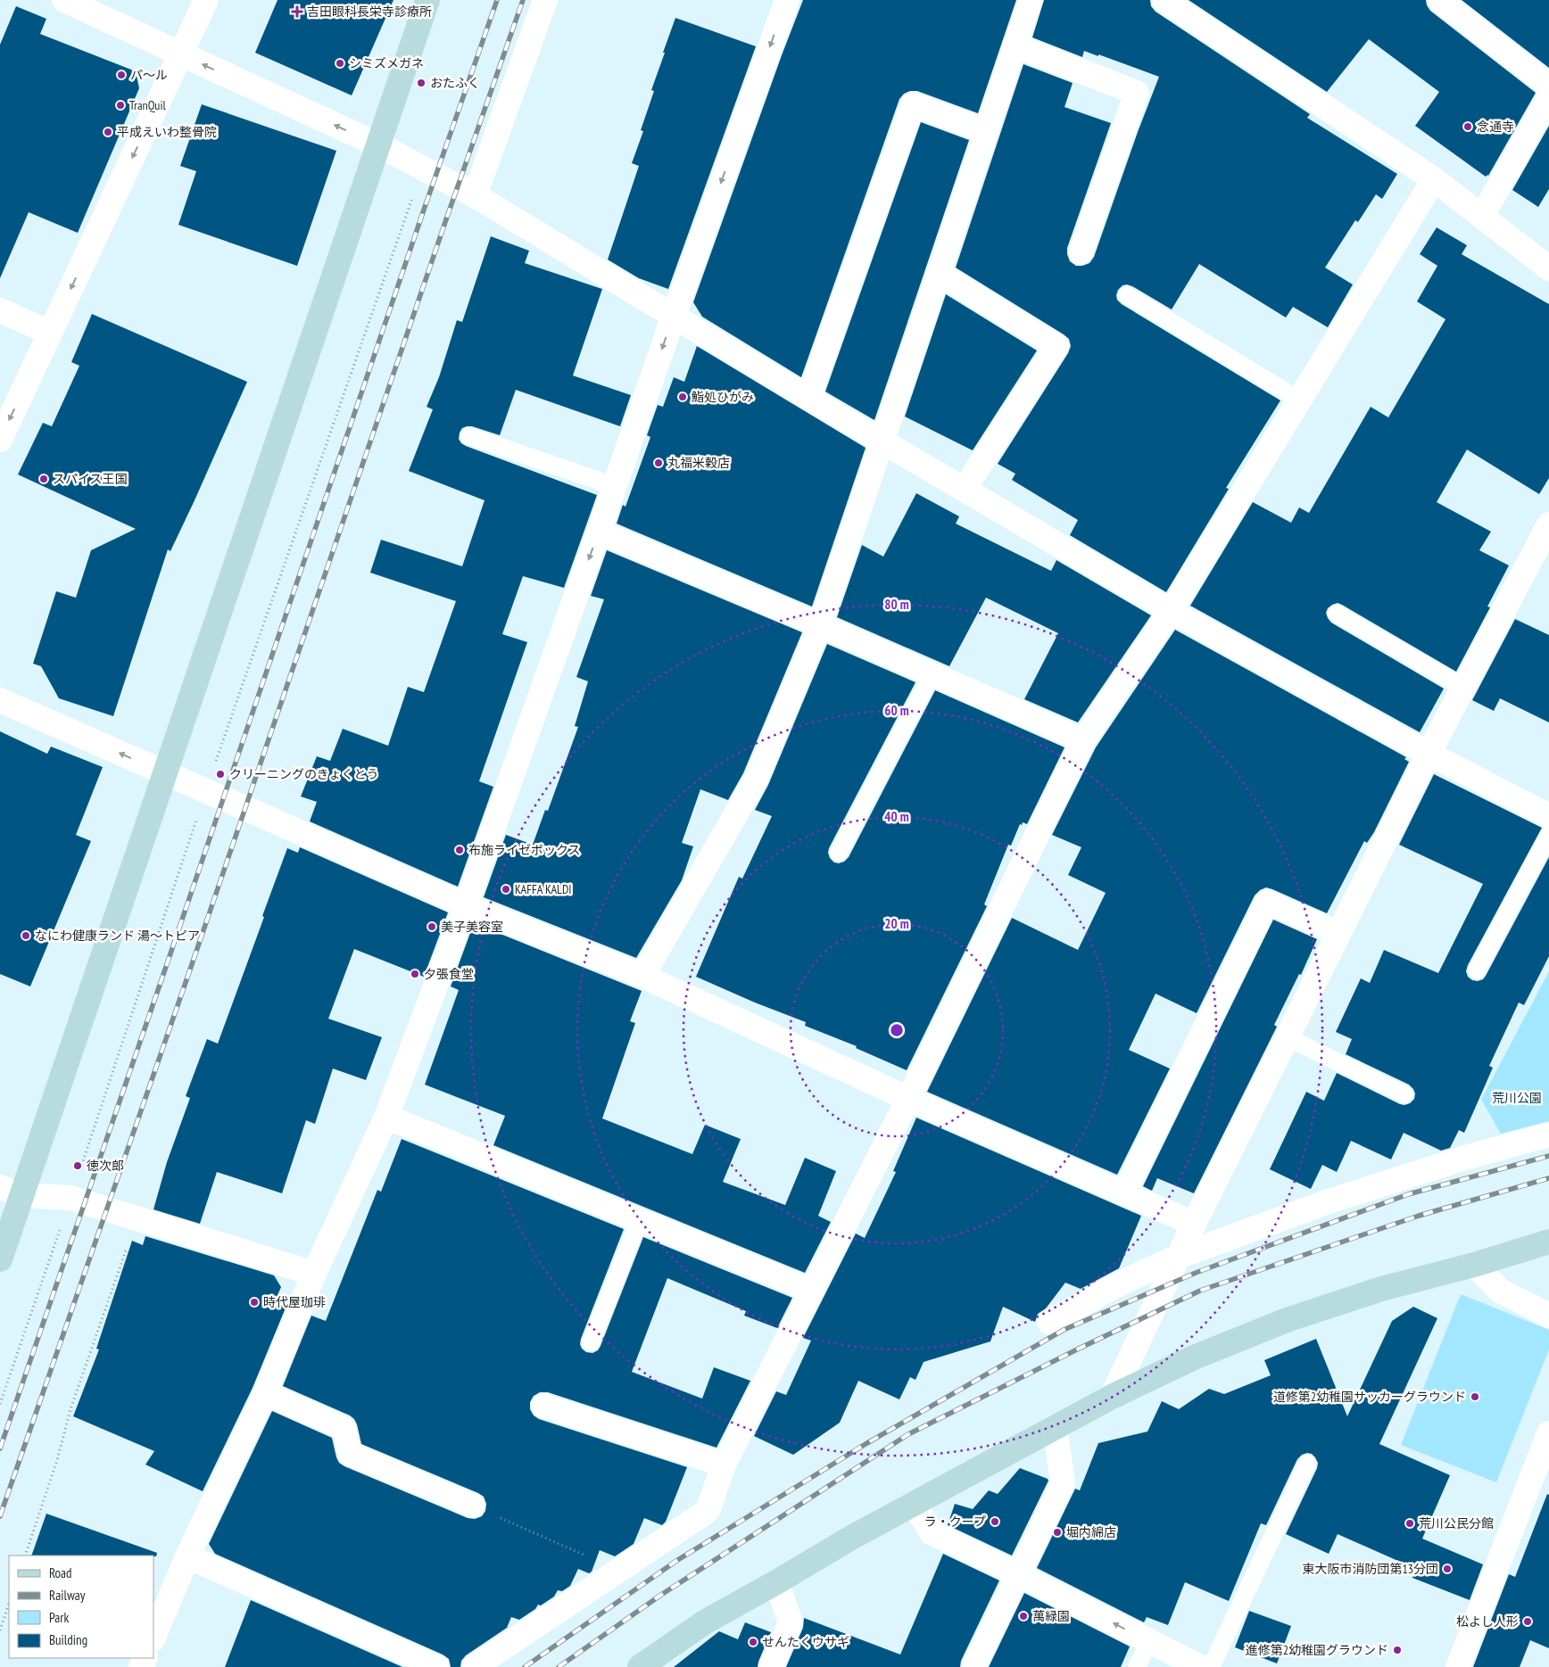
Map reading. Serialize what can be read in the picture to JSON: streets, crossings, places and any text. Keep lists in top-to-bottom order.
{
  "parks": ["荒川公園"],
  "places": {
    "health": ["吉田眼科長栄寺診療所"],
    "other": [
      "シミズメガネ",
      "パ〜ル",
      "おたふく",
      "TranQuil",
      "念通寺",
      "平成えいわ整骨院",
      "鮨処ひがみ",
      "丸福米穀店",
      "スパイス王国",
      "クリーニングのきょくとう",
      "布施ライゼボックス",
      "KAFFA KALDI",
      "美子美容室",
      "なにわ健康ランド 湯～トピア",
      "夕張食堂",
      "徳次郎",
      "時代屋珈琲",
      "道修第2幼稚園サッカーグラウンド",
      "ラ・クープ",
      "荒川公民分館",
      "堀内綿店",
      "東大阪市消防団第13分団",
      "萬緑園",
      "松よし人形",
      "せんたくウサギ",
      "進修第2幼稚園グラウンド"
    ]
  },
  "legend": [
    "Road",
    "Railway",
    "Park",
    "Building"
  ],
  "rings": [
    "80 m",
    "60 m",
    "40 m",
    "20 m"
  ]
}
